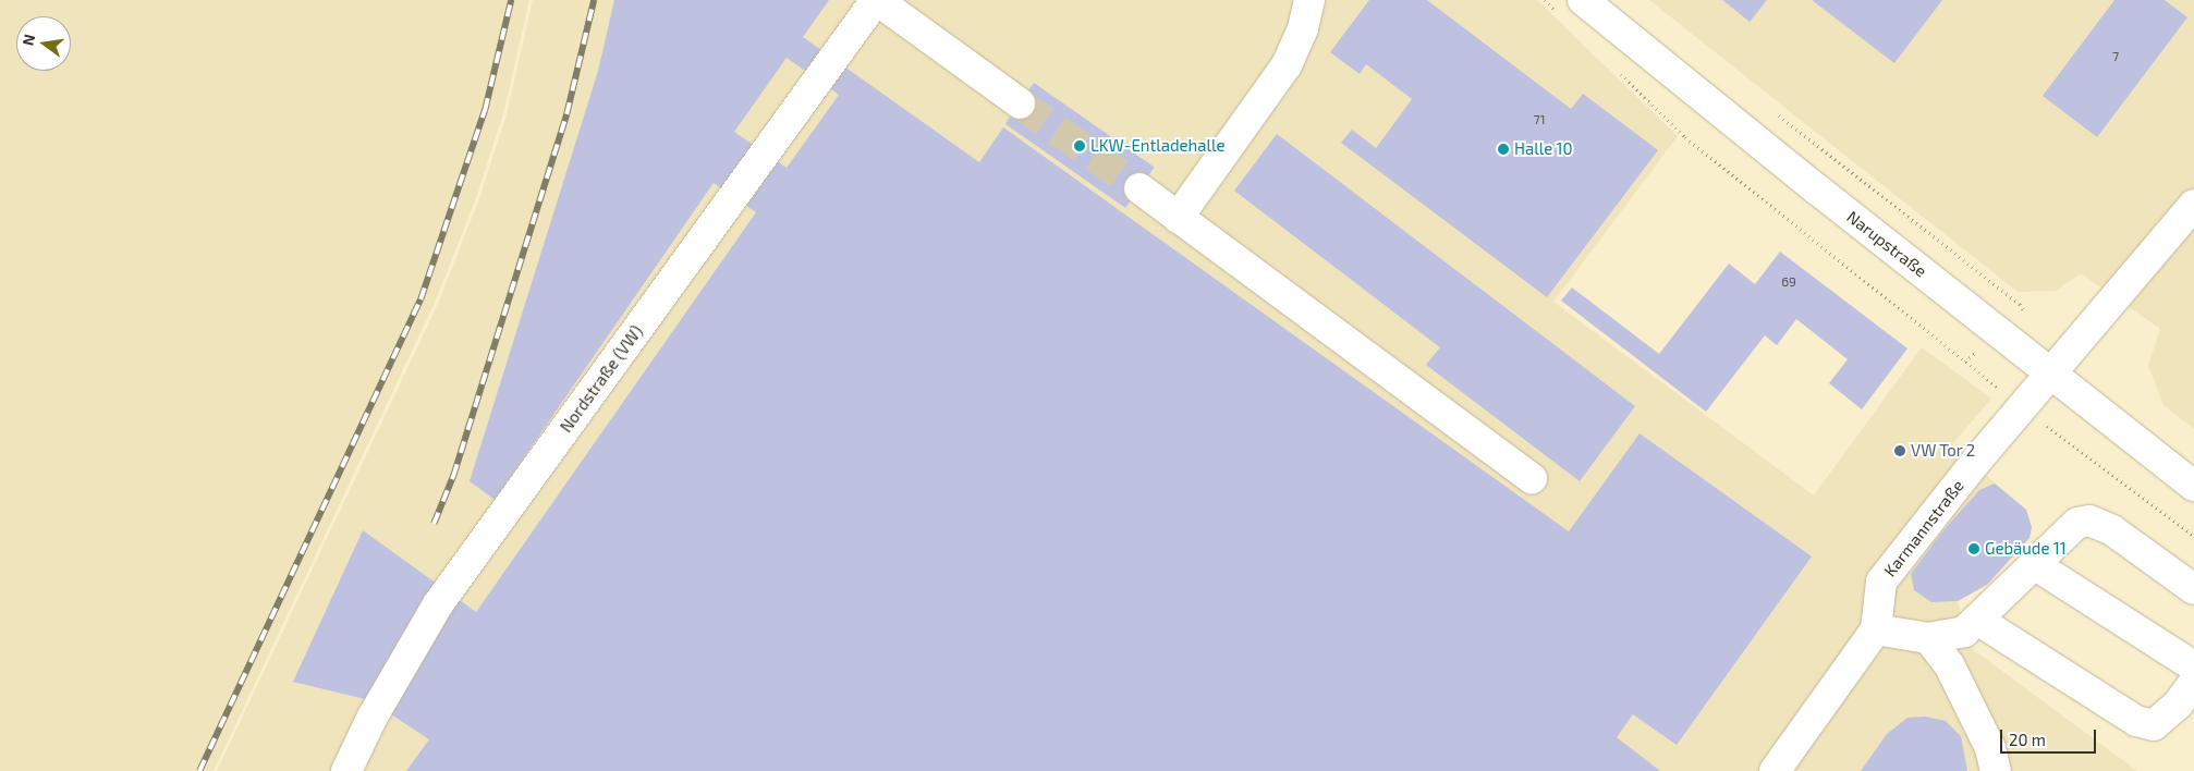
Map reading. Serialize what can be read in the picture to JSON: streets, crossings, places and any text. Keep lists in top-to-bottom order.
{
  "streets": {
    "street": ["Narupstraße", "Nordstraße (VW)", "Karmannstraße"]
  },
  "crossings": [
    ["Narupstraße", "Karmannstraße"]
  ],
  "places": [
    "LKW-Entladehalle",
    "Halle 10",
    "VW Tor 2",
    "Gebäude 11"
  ],
  "house_numbers": ["7", "71", "69"],
  "scale_bar": "20 m",
  "north": "left"
}
